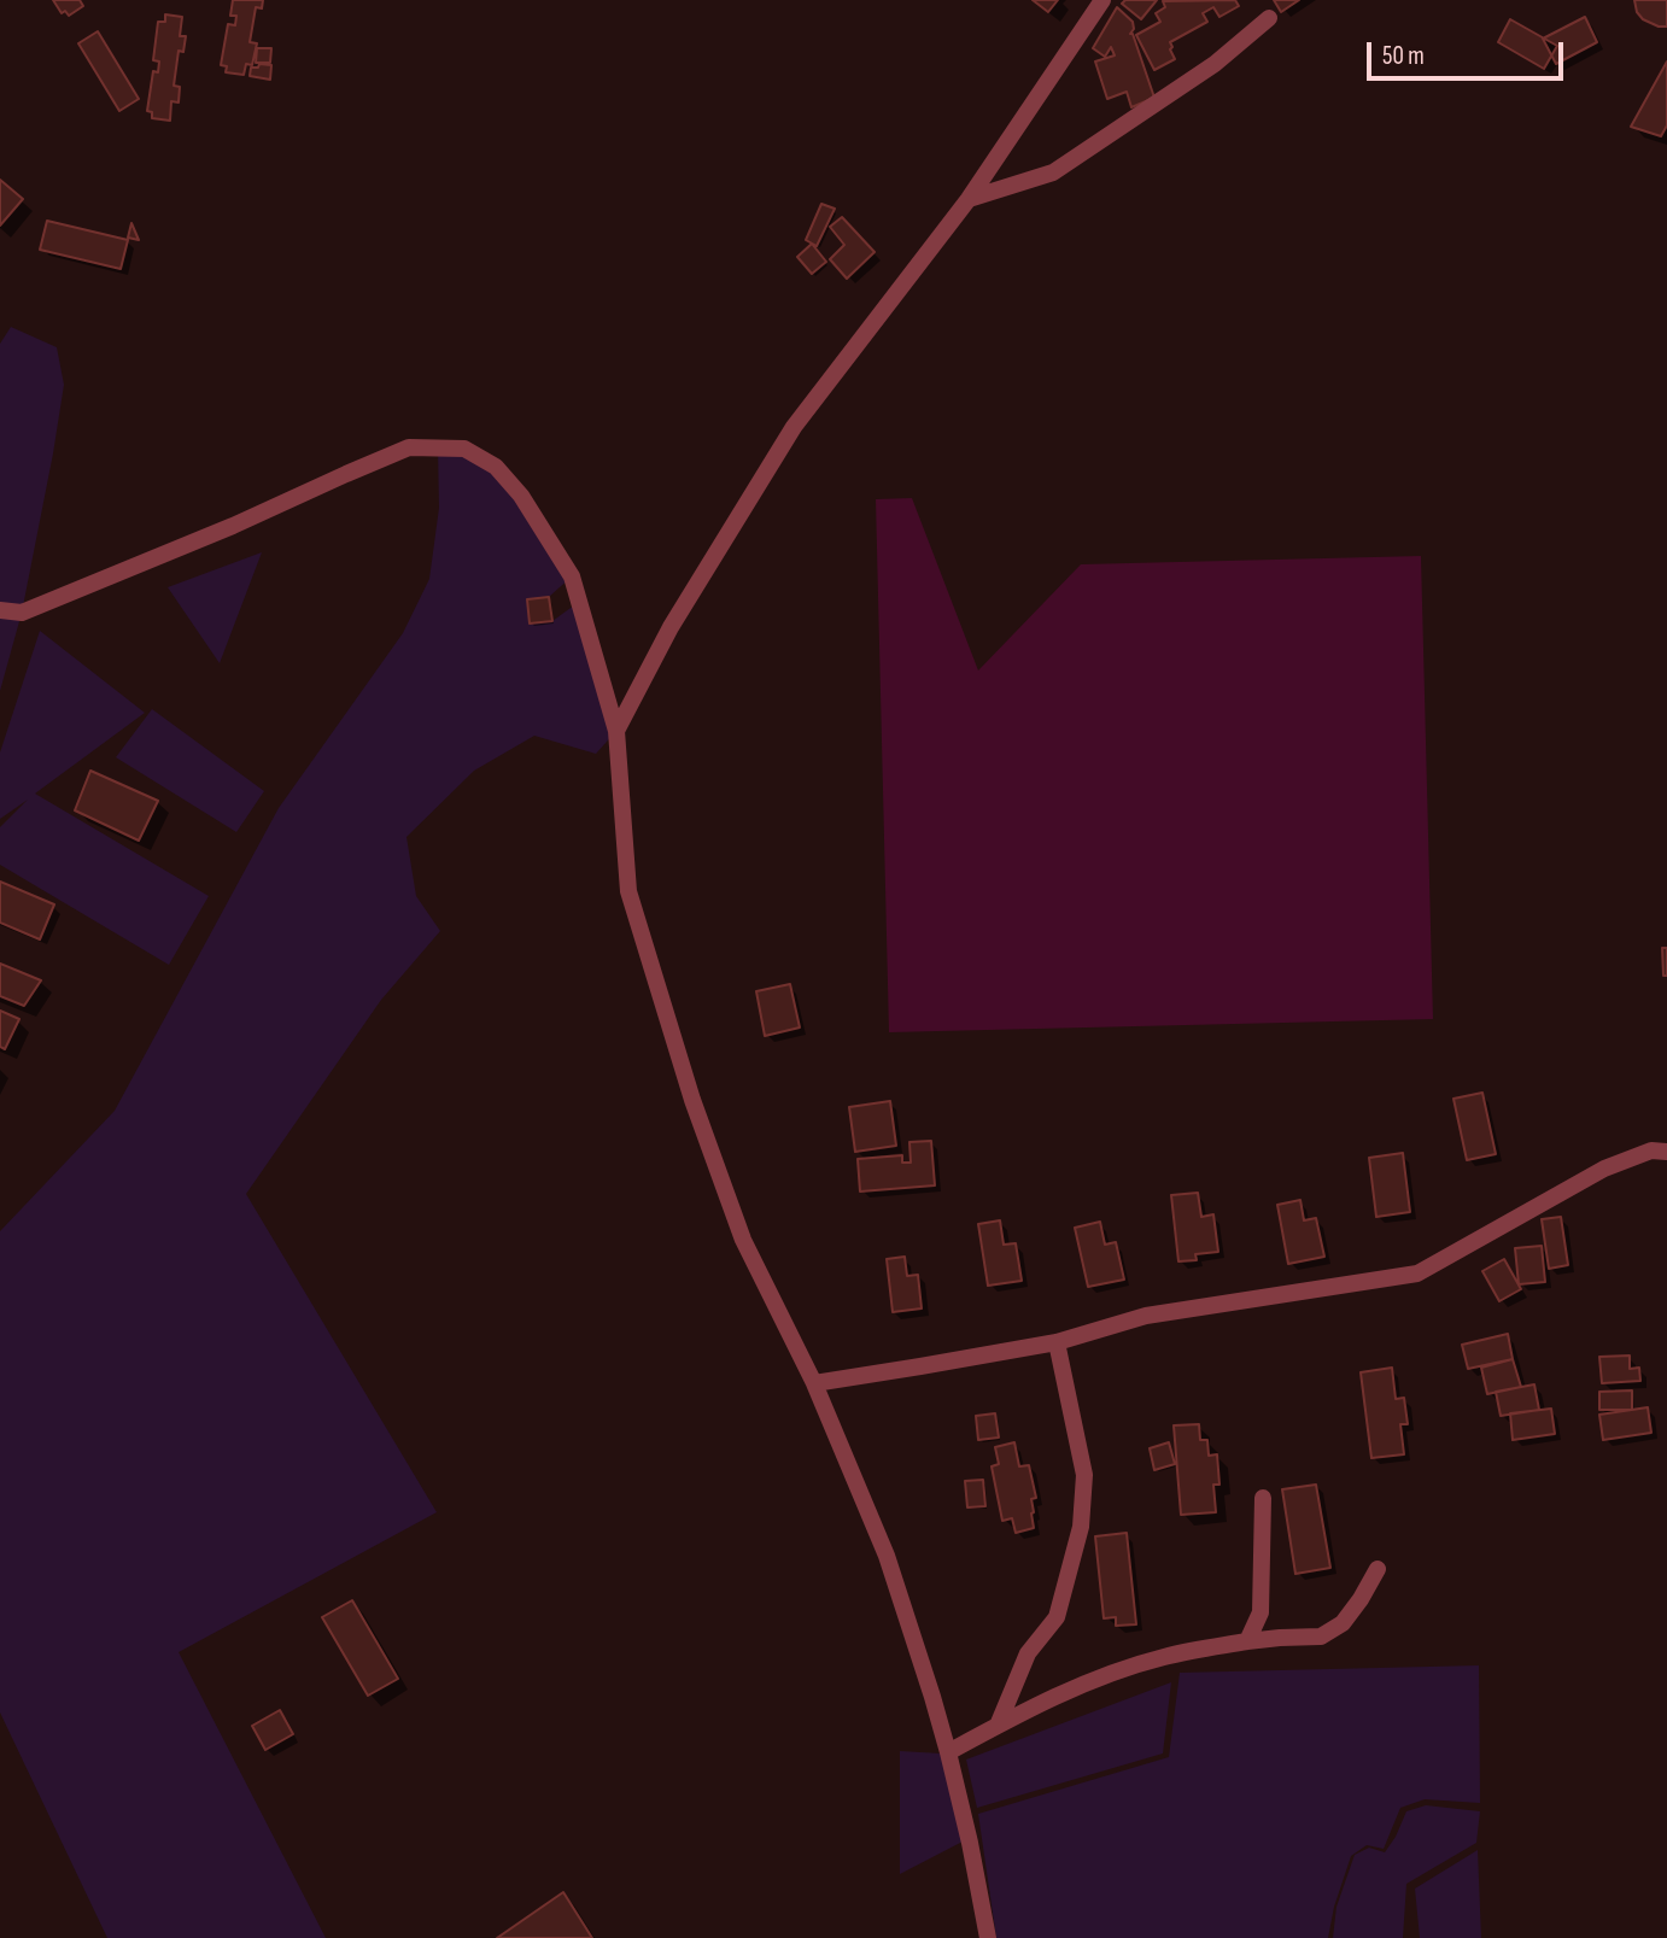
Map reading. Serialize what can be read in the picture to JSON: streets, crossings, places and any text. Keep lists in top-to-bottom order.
{
  "scale_bar": "50 m"
}
